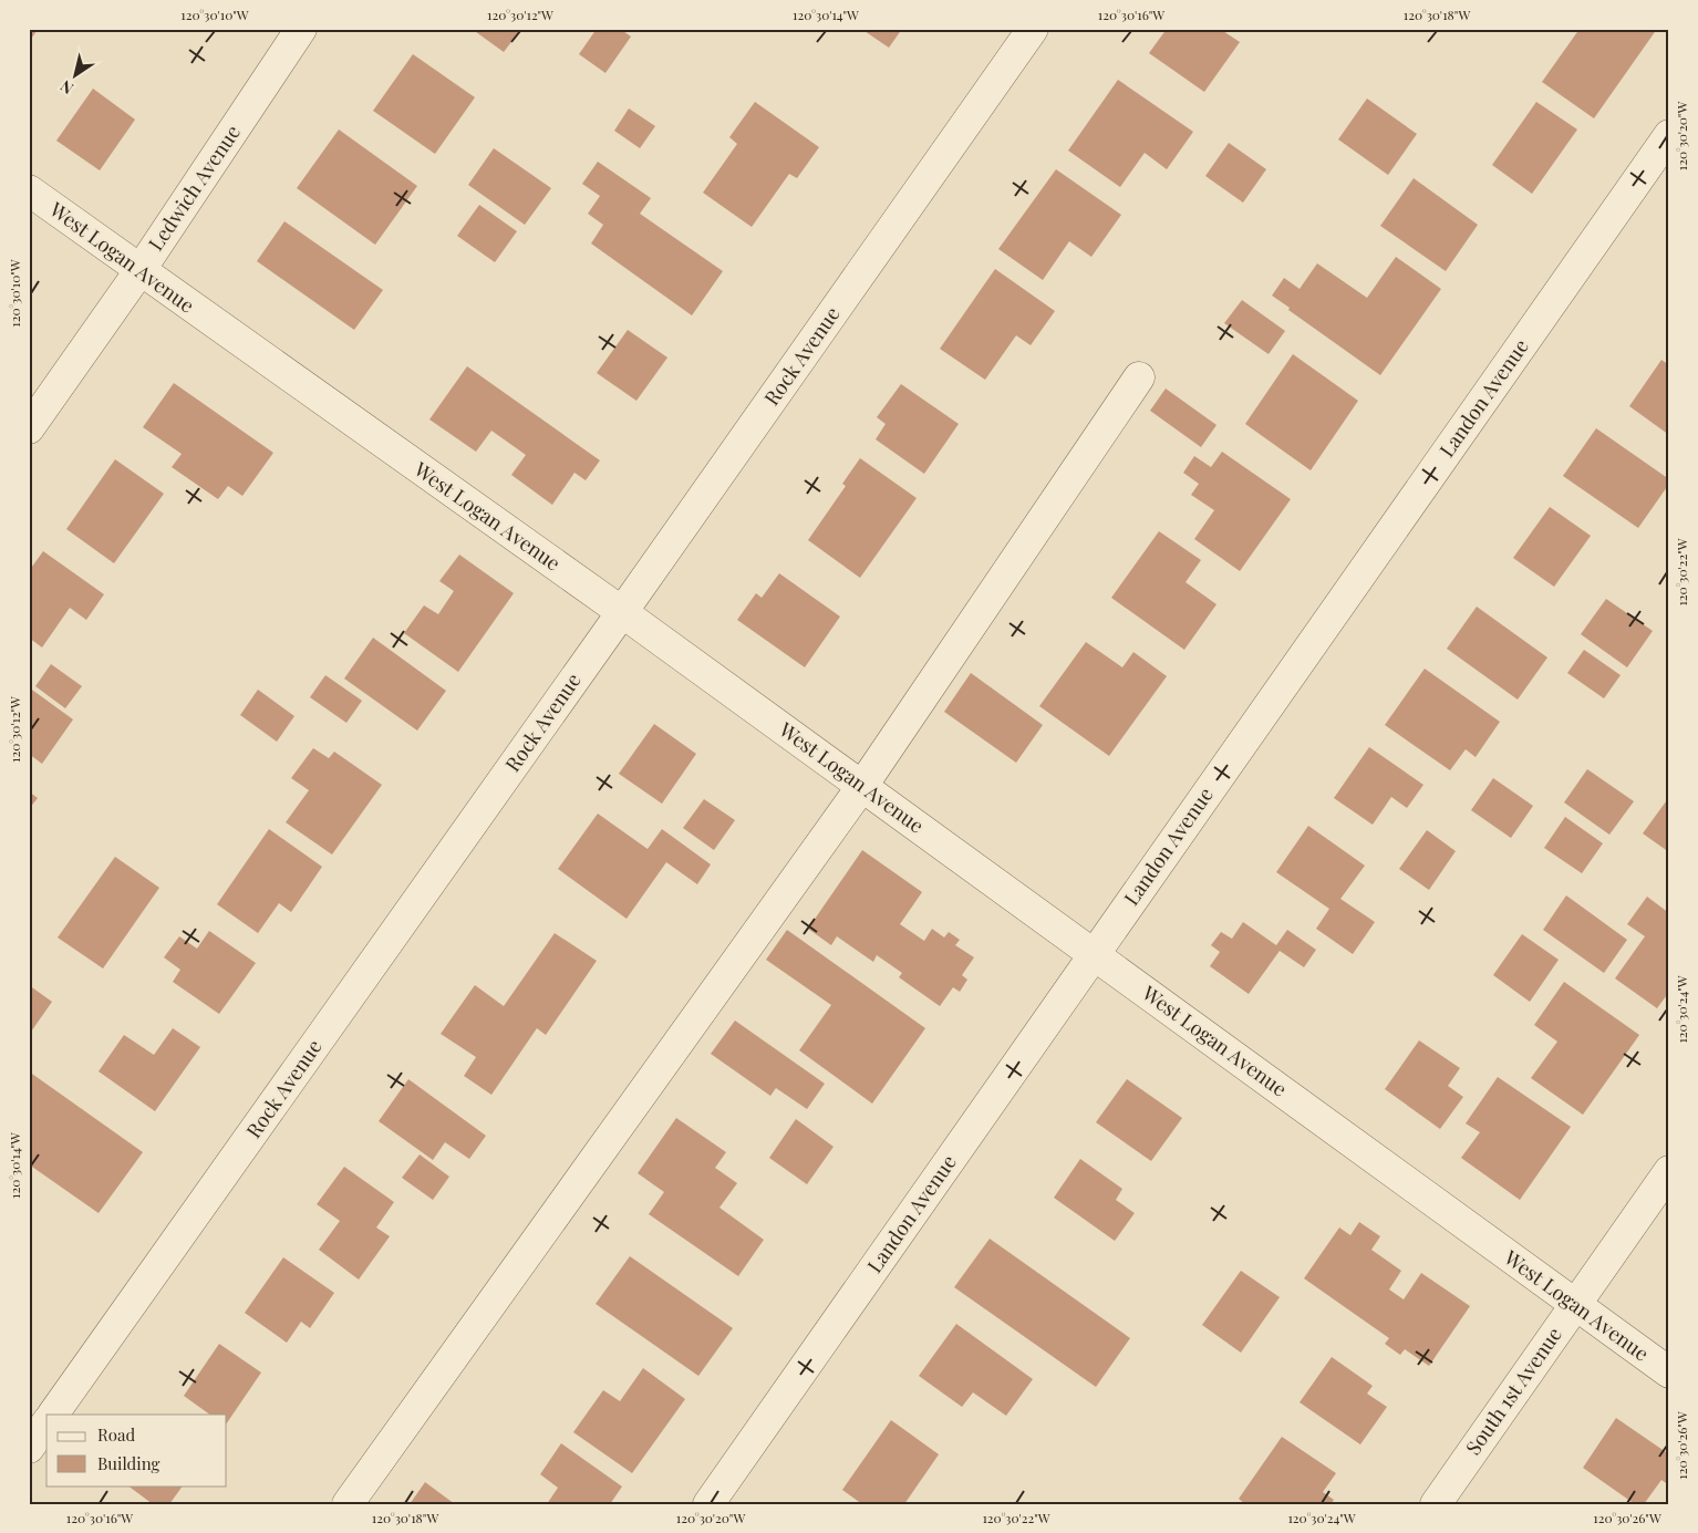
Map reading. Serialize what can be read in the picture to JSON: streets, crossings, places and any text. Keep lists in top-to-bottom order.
{
  "streets": {
    "street": [
      "Ledwich Avenue",
      "West Logan Avenue",
      "Rock Avenue",
      "Landon Avenue",
      "South 1st Avenue"
    ]
  },
  "crossings": [
    ["Ledwich Avenue", "West Logan Avenue"],
    ["West Logan Avenue", "Rock Avenue"],
    ["West Logan Avenue", "Landon Avenue"],
    ["West Logan Avenue", "South 1st Avenue"]
  ],
  "legend": ["Road", "Building"],
  "north": "bottom left",
  "coordinates": [
    "120°30'10\"W",
    "120°30'12\"W",
    "120°30'14\"W",
    "120°30'16\"W",
    "120°30'18\"W",
    "120°30'20\"W",
    "120°30'22\"W",
    "120°30'24\"W",
    "120°30'26\"W"
  ]
}
